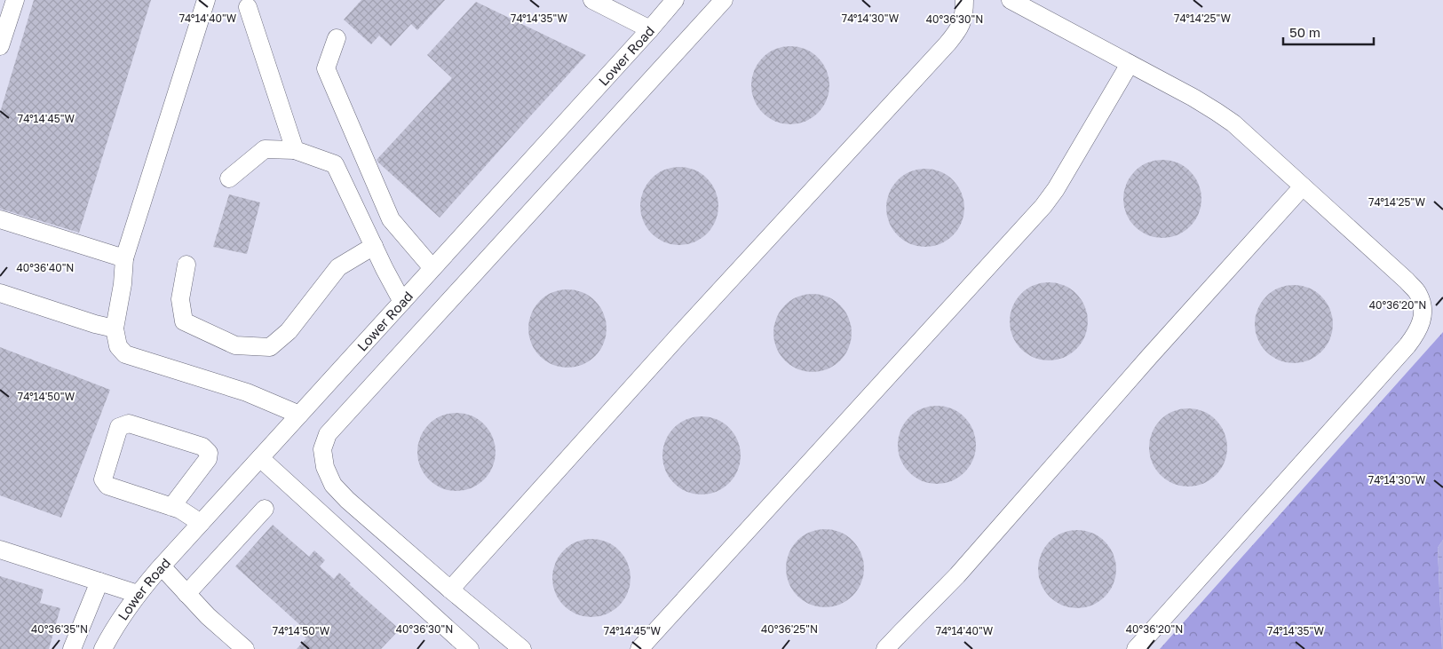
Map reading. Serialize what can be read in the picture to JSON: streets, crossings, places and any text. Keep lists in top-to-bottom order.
{
  "streets": {
    "street": ["Lower Road"]
  },
  "scale_bar": "50 m",
  "coordinates": [
    "74°14'35\"W",
    "74°14'40\"W",
    "74°14'30\"W",
    "74°14'25\"W",
    "40°36'30\"N",
    "74°14'45\"W",
    "40°36'40\"N",
    "40°36'20\"N",
    "74°14'50\"W",
    "40°36'35\"N",
    "40°36'25\"N"
  ]
}
